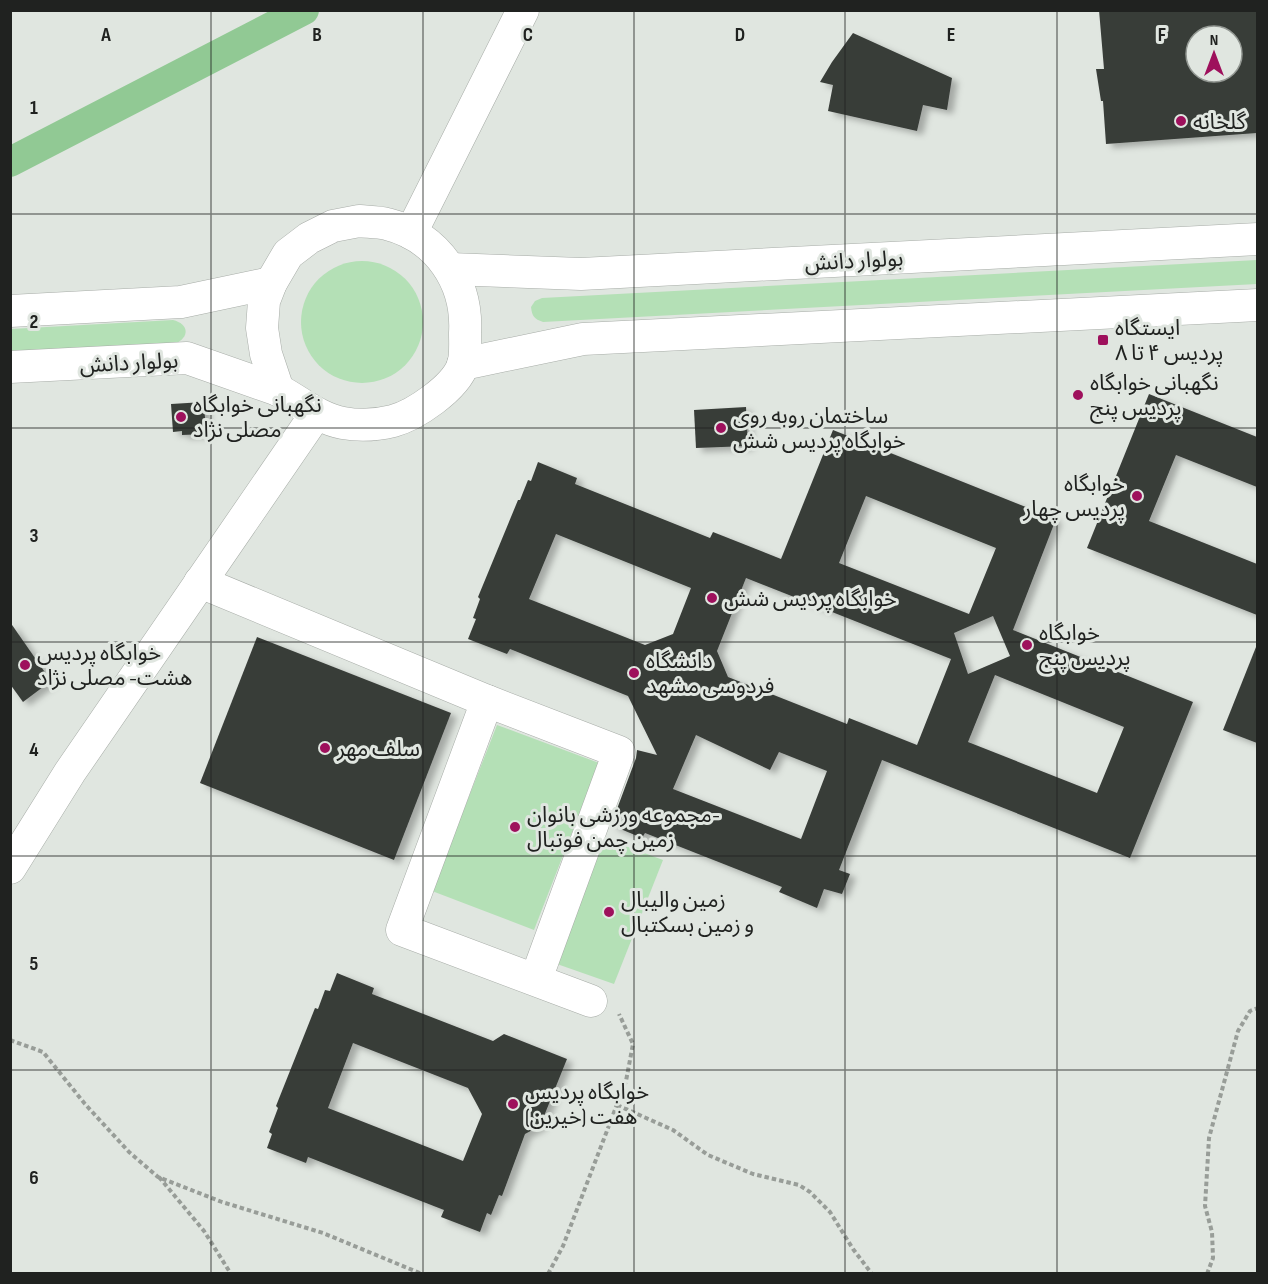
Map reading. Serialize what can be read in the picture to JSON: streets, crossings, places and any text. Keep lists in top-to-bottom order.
{
  "streets": {
    "lane": ["بولوار دانش"]
  },
  "places": {
    "other": [
      "گلخانه",
      "نگهبانی خوابگاه پردیس پنج",
      "نگهبانی خوابگاه مصلی نژاد",
      "ساختمان روبه روی خوابگاه پردیس شش",
      "خوابگاه پردیس چهار",
      "خوابگاه پردیس شش",
      "خوابگاه پردیس پنج",
      "خوابگاه پردیس هشت- مصلی نژاد",
      "دانشگاه فردوسی مشهد",
      "سلف مهر",
      "مجموعه ورزشی بانوان- زمین چمن فوتبال",
      "زمین والیبال و زمین بسکتبال",
      "خوابگاه پردیس هفت (خیرین)"
    ],
    "transit": ["ایستگاه پردیس ۴ تا ۸"]
  },
  "north": "top",
  "grid": {
    "columns": [
      "A",
      "B",
      "C",
      "D",
      "E",
      "F"
    ],
    "rows": [
      "1",
      "2",
      "3",
      "4",
      "5",
      "6"
    ]
  }
}
